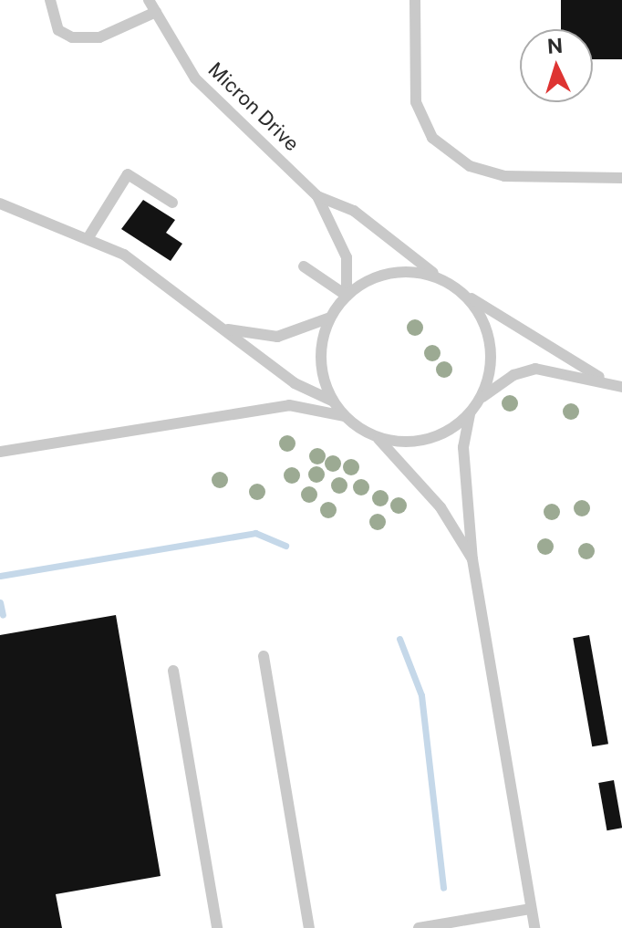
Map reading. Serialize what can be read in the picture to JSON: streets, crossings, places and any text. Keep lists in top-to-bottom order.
{
  "streets": {
    "lane": ["Micron Drive"]
  },
  "north": "top"
}
